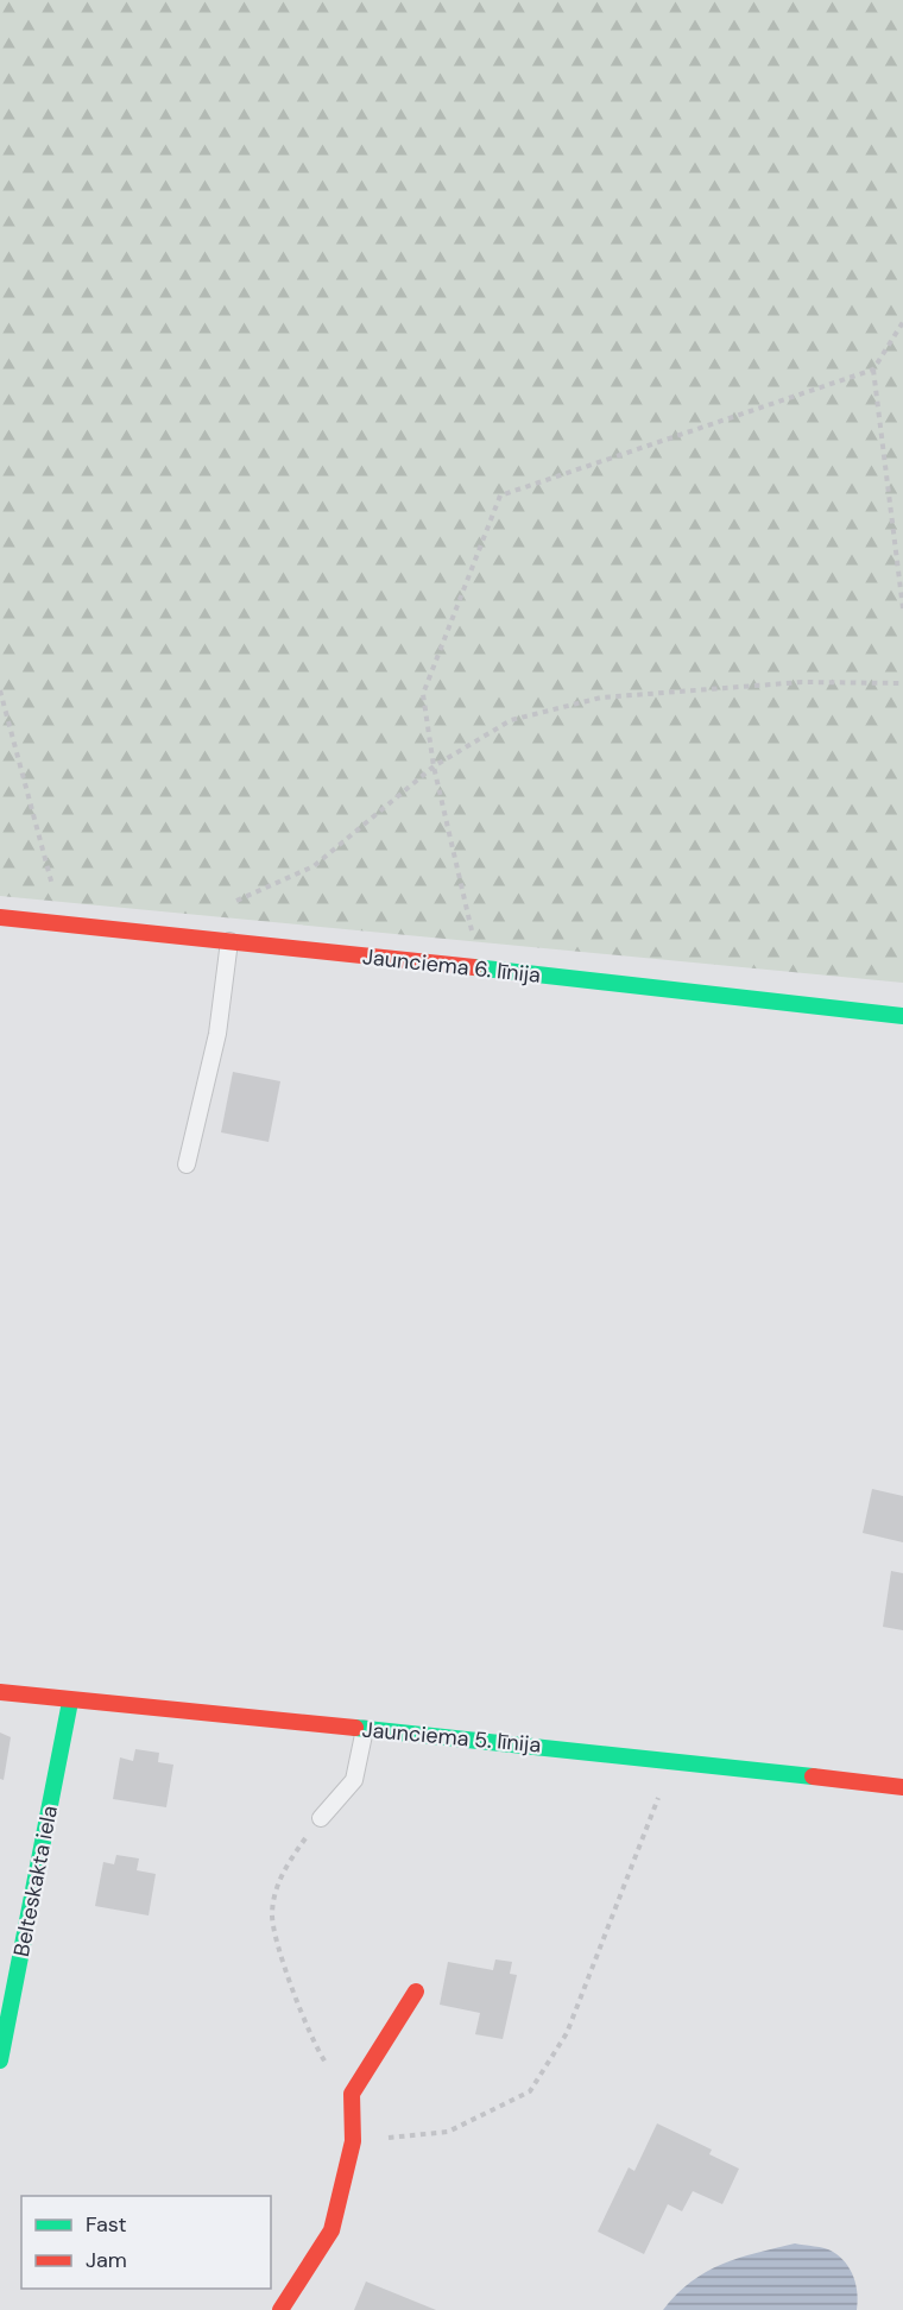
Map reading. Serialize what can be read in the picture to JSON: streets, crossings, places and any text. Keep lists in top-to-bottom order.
{
  "streets": {
    "street": ["Jaunciema 6. līnija", "Jaunciema 5. līnija", "Belteskakta iela"]
  },
  "crossings": [
    ["Jaunciema 5. līnija", "Belteskakta iela"]
  ],
  "legend": ["Fast", "Jam"]
}
